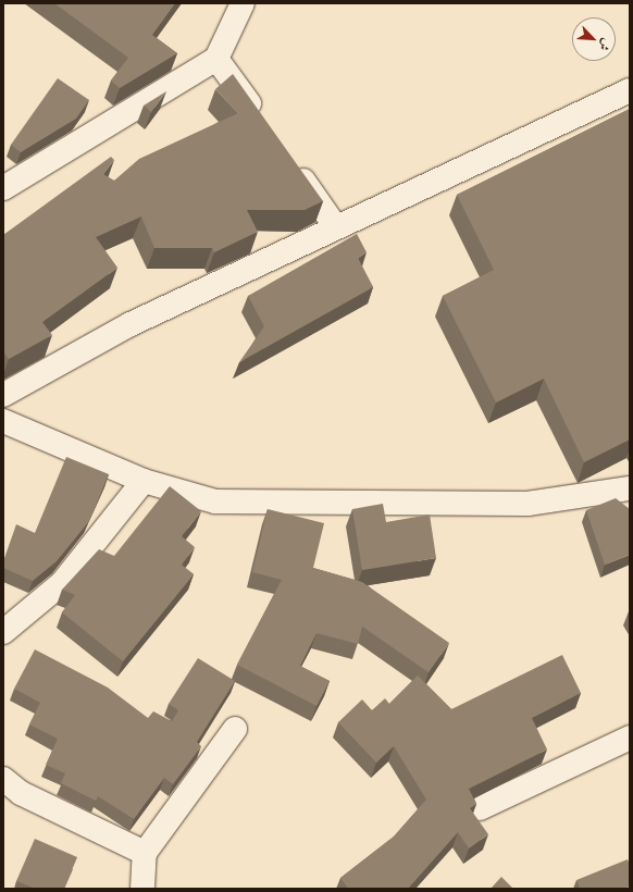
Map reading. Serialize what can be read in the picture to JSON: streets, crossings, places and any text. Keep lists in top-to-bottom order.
{
  "north": "bottom right"
}
